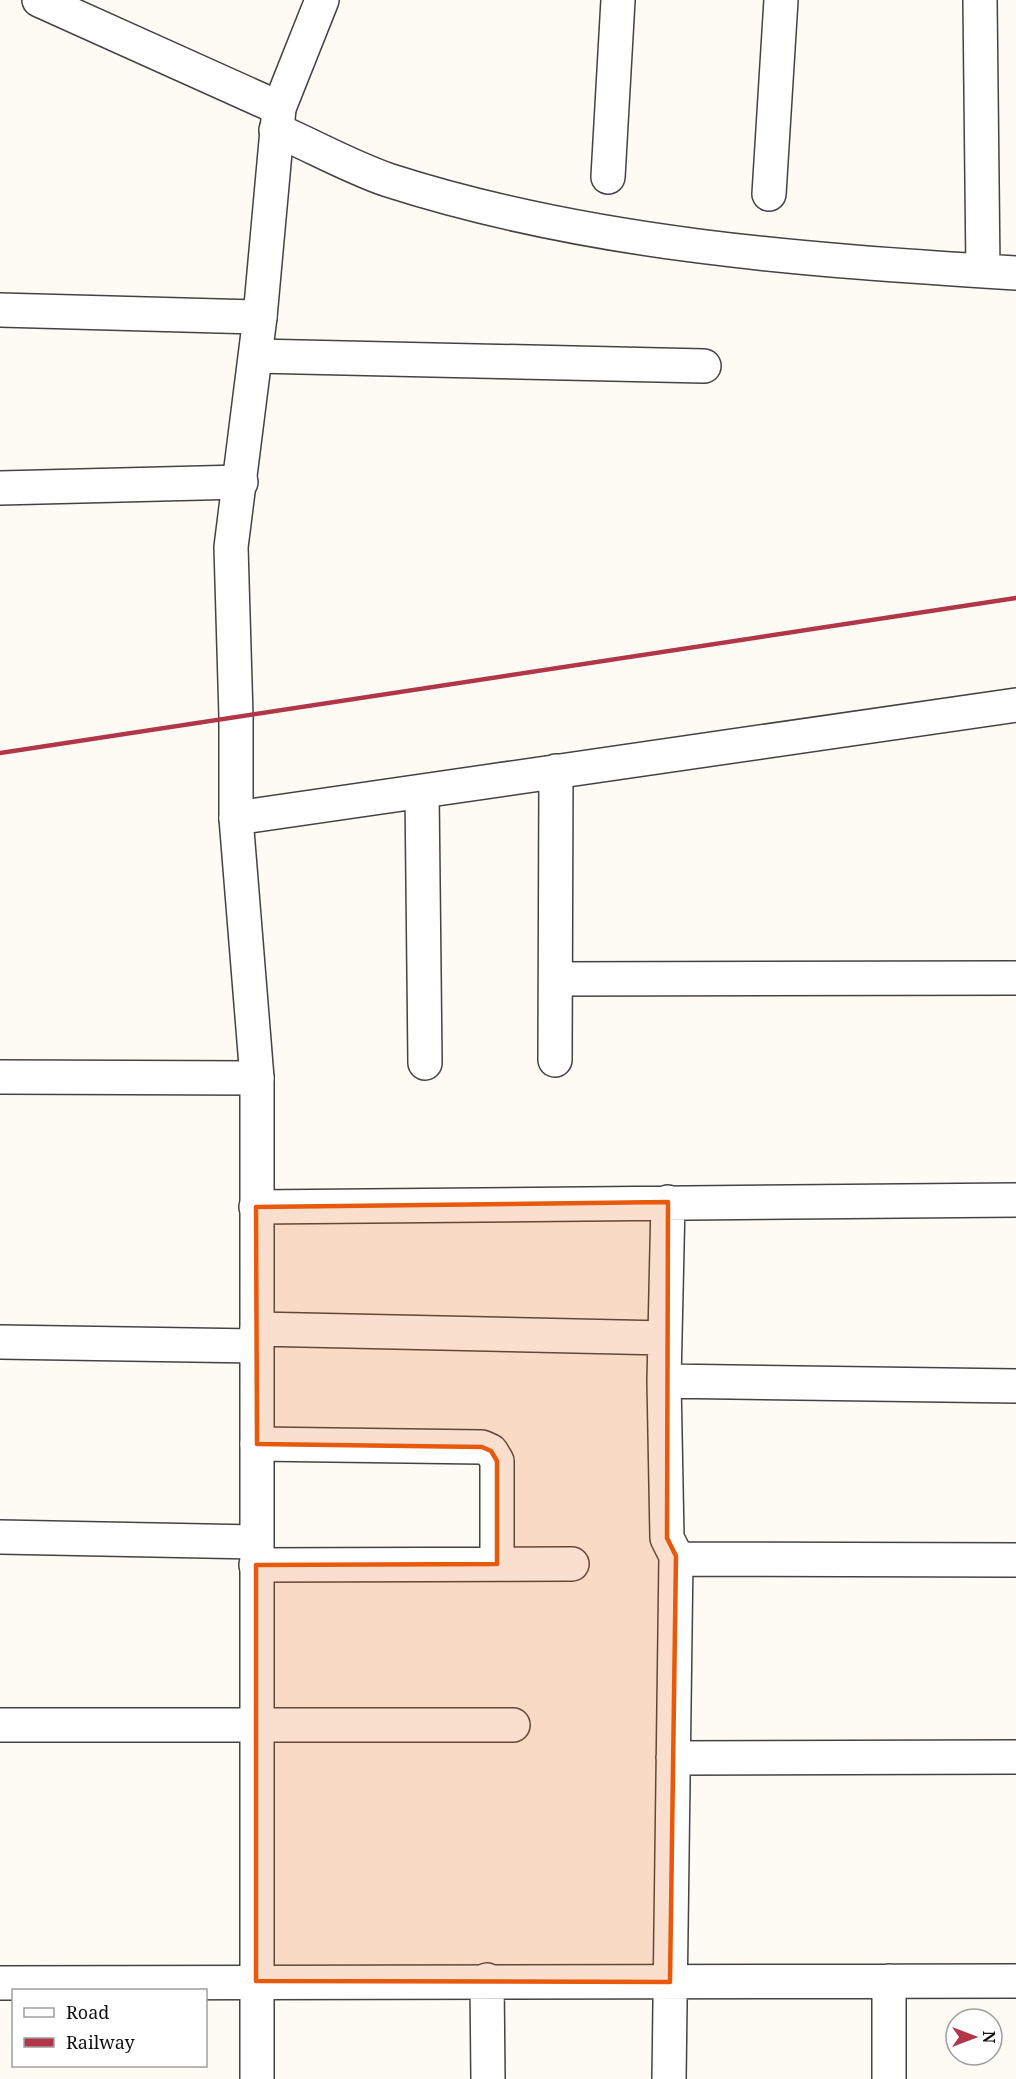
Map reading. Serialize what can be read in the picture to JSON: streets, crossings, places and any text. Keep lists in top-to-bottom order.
{
  "legend": ["Road", "Railway"],
  "north": "right"
}
